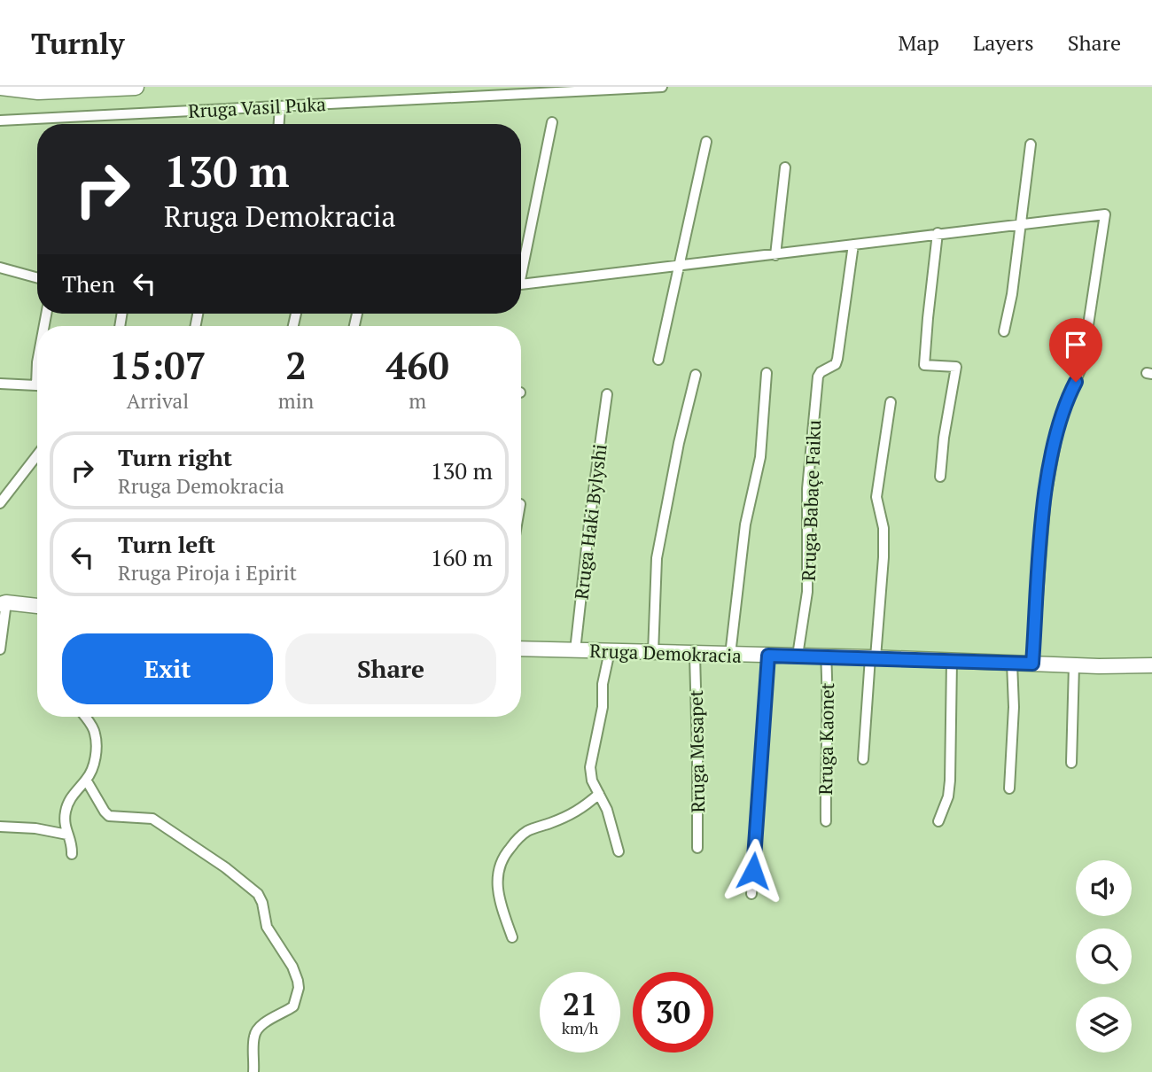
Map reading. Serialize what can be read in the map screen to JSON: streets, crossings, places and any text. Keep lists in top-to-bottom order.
{
  "streets": {
    "main road": ["Rruga Demokracia"],
    "street": [
      "Rruga Vasil Puka",
      "Rruga Babaçe Faiku",
      "Rruga Haki Bylyshi",
      "Rruga Kaonet",
      "Rruga Mesapet"
    ]
  },
  "crossings": [
    ["Rruga Babaçe Faiku", "Rruga Demokracia"],
    ["Rruga Haki Bylyshi", "Rruga Demokracia"],
    ["Rruga Demokracia", "Rruga Kaonet"],
    ["Rruga Demokracia", "Rruga Mesapet"]
  ],
  "page": {
    "header": "Turnly",
    "nav": ["Map", "Layers", "Share"],
    "turn": ["130 m", "Rruga Demokracia"],
    "then": "Then",
    "eta": [
      "15:07",
      "Arrival",
      "2",
      "min",
      "460",
      "m"
    ],
    "list": [
      {
        "name": "Turn right",
        "note": "Rruga Demokracia",
        "value": "130 m"
      },
      {
        "name": "Turn left",
        "note": "Rruga Piroja i Epirit",
        "value": "160 m"
      }
    ],
    "buttons": ["Exit", "Share"],
    "speed": "21 km/h",
    "limit": "30"
  }
}
